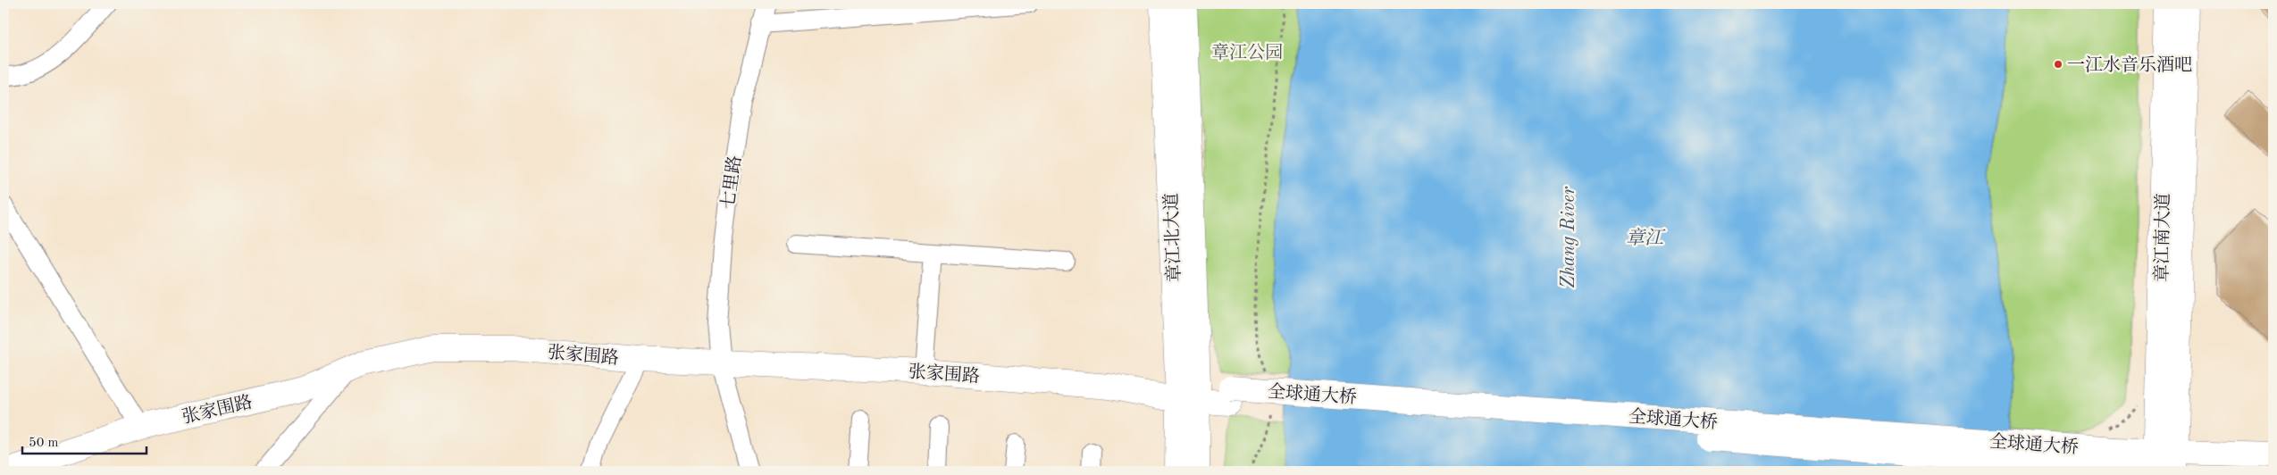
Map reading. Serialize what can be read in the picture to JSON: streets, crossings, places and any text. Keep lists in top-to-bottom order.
{
  "streets": {
    "main road": [
      "章江北大道",
      "章江南大道",
      "张家围路",
      "全球通大桥"
    ],
    "street": ["七里路"]
  },
  "crossings": [
    ["七里路", "张家围路"],
    ["章江北大道", "张家围路"],
    ["章江北大道", "全球通大桥"],
    ["章江南大道", "全球通大桥"],
    ["张家围路", "全球通大桥"]
  ],
  "water": ["Zhang River", "章江"],
  "parks": ["章江公园"],
  "places": ["一江水音乐酒吧"],
  "scale_bar": "50 m"
}
